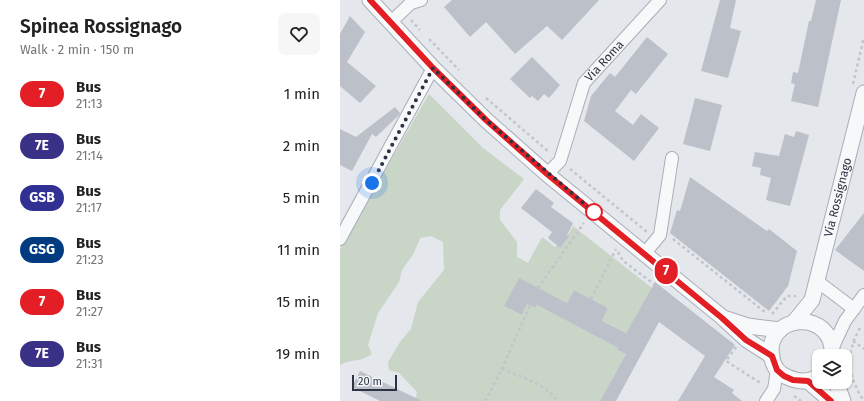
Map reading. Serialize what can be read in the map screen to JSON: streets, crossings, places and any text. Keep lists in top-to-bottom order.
{
  "streets": {
    "street": ["Via Roma", "Via Rossignago"]
  },
  "lines": ["bus line 7"],
  "scale_bar": "20 m",
  "page": {
    "heading": ["Spinea Rossignago", "Walk · 2 min · 150 m"],
    "on_map": "7",
    "list": [
      {
        "mark": "7",
        "name": "Bus",
        "note": "21:13",
        "value": "1 min"
      },
      {
        "mark": "7E",
        "name": "Bus",
        "note": "21:14",
        "value": "2 min"
      },
      {
        "mark": "GSB",
        "name": "Bus",
        "note": "21:17",
        "value": "5 min"
      },
      {
        "mark": "GSG",
        "name": "Bus",
        "note": "21:23",
        "value": "11 min"
      },
      {
        "mark": "7",
        "name": "Bus",
        "note": "21:27",
        "value": "15 min"
      },
      {
        "mark": "7E",
        "name": "Bus",
        "note": "21:31",
        "value": "19 min"
      }
    ],
    "scale": "20 m"
  }
}
